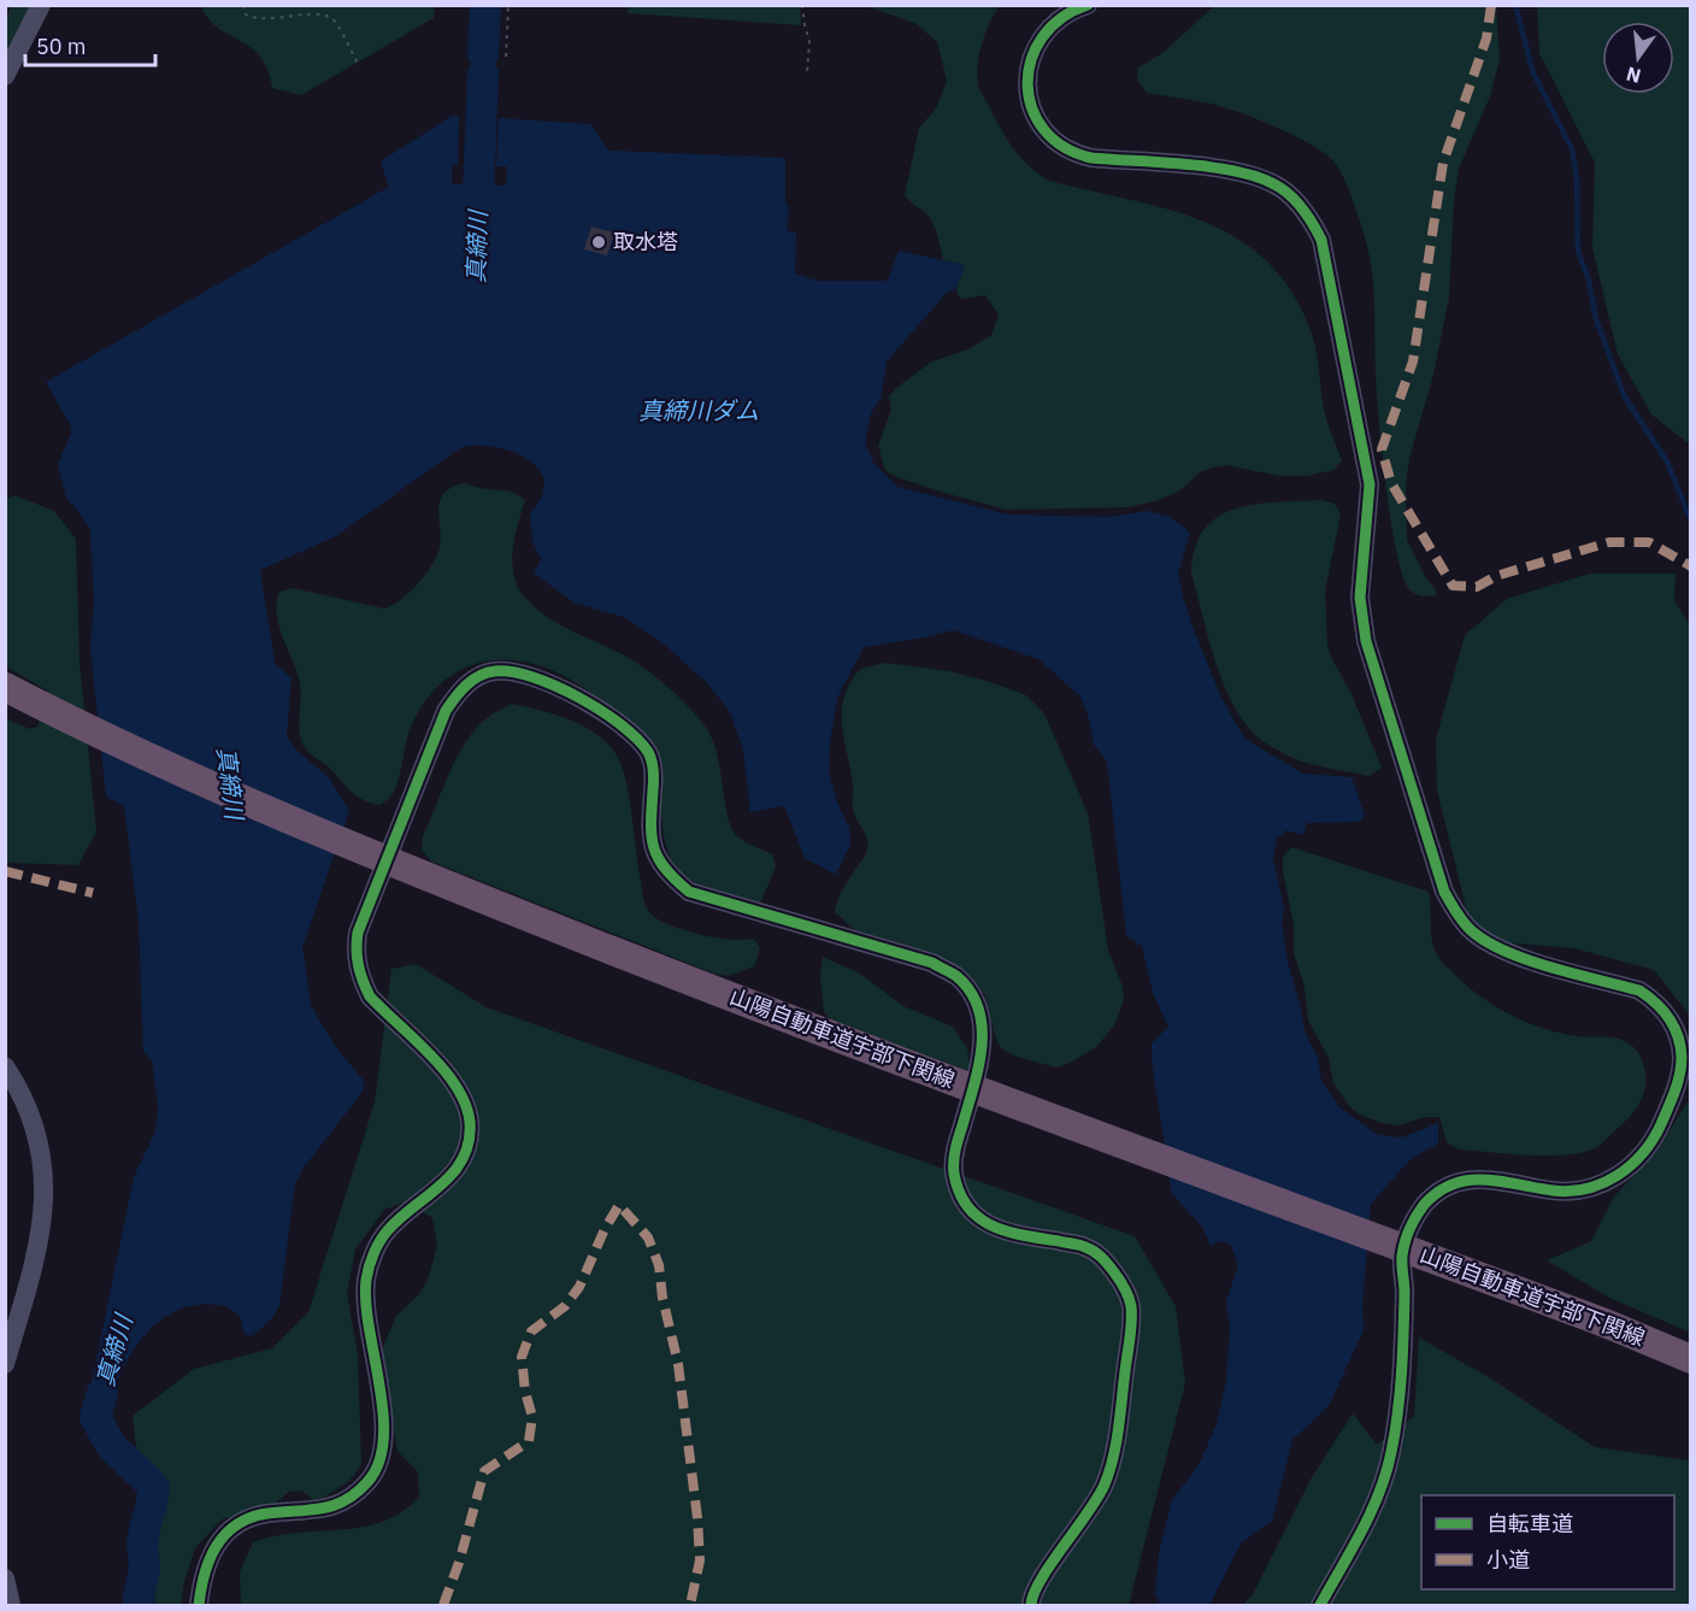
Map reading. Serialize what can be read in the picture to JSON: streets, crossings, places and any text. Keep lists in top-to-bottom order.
{
  "streets": {
    "highway": ["山陽自動車道宇部下関線"]
  },
  "water": ["真締川", "真締川ダム"],
  "places": ["取水塔"],
  "legend": ["自転車道", "小道"],
  "scale_bar": "50 m",
  "north": "bottom"
}
